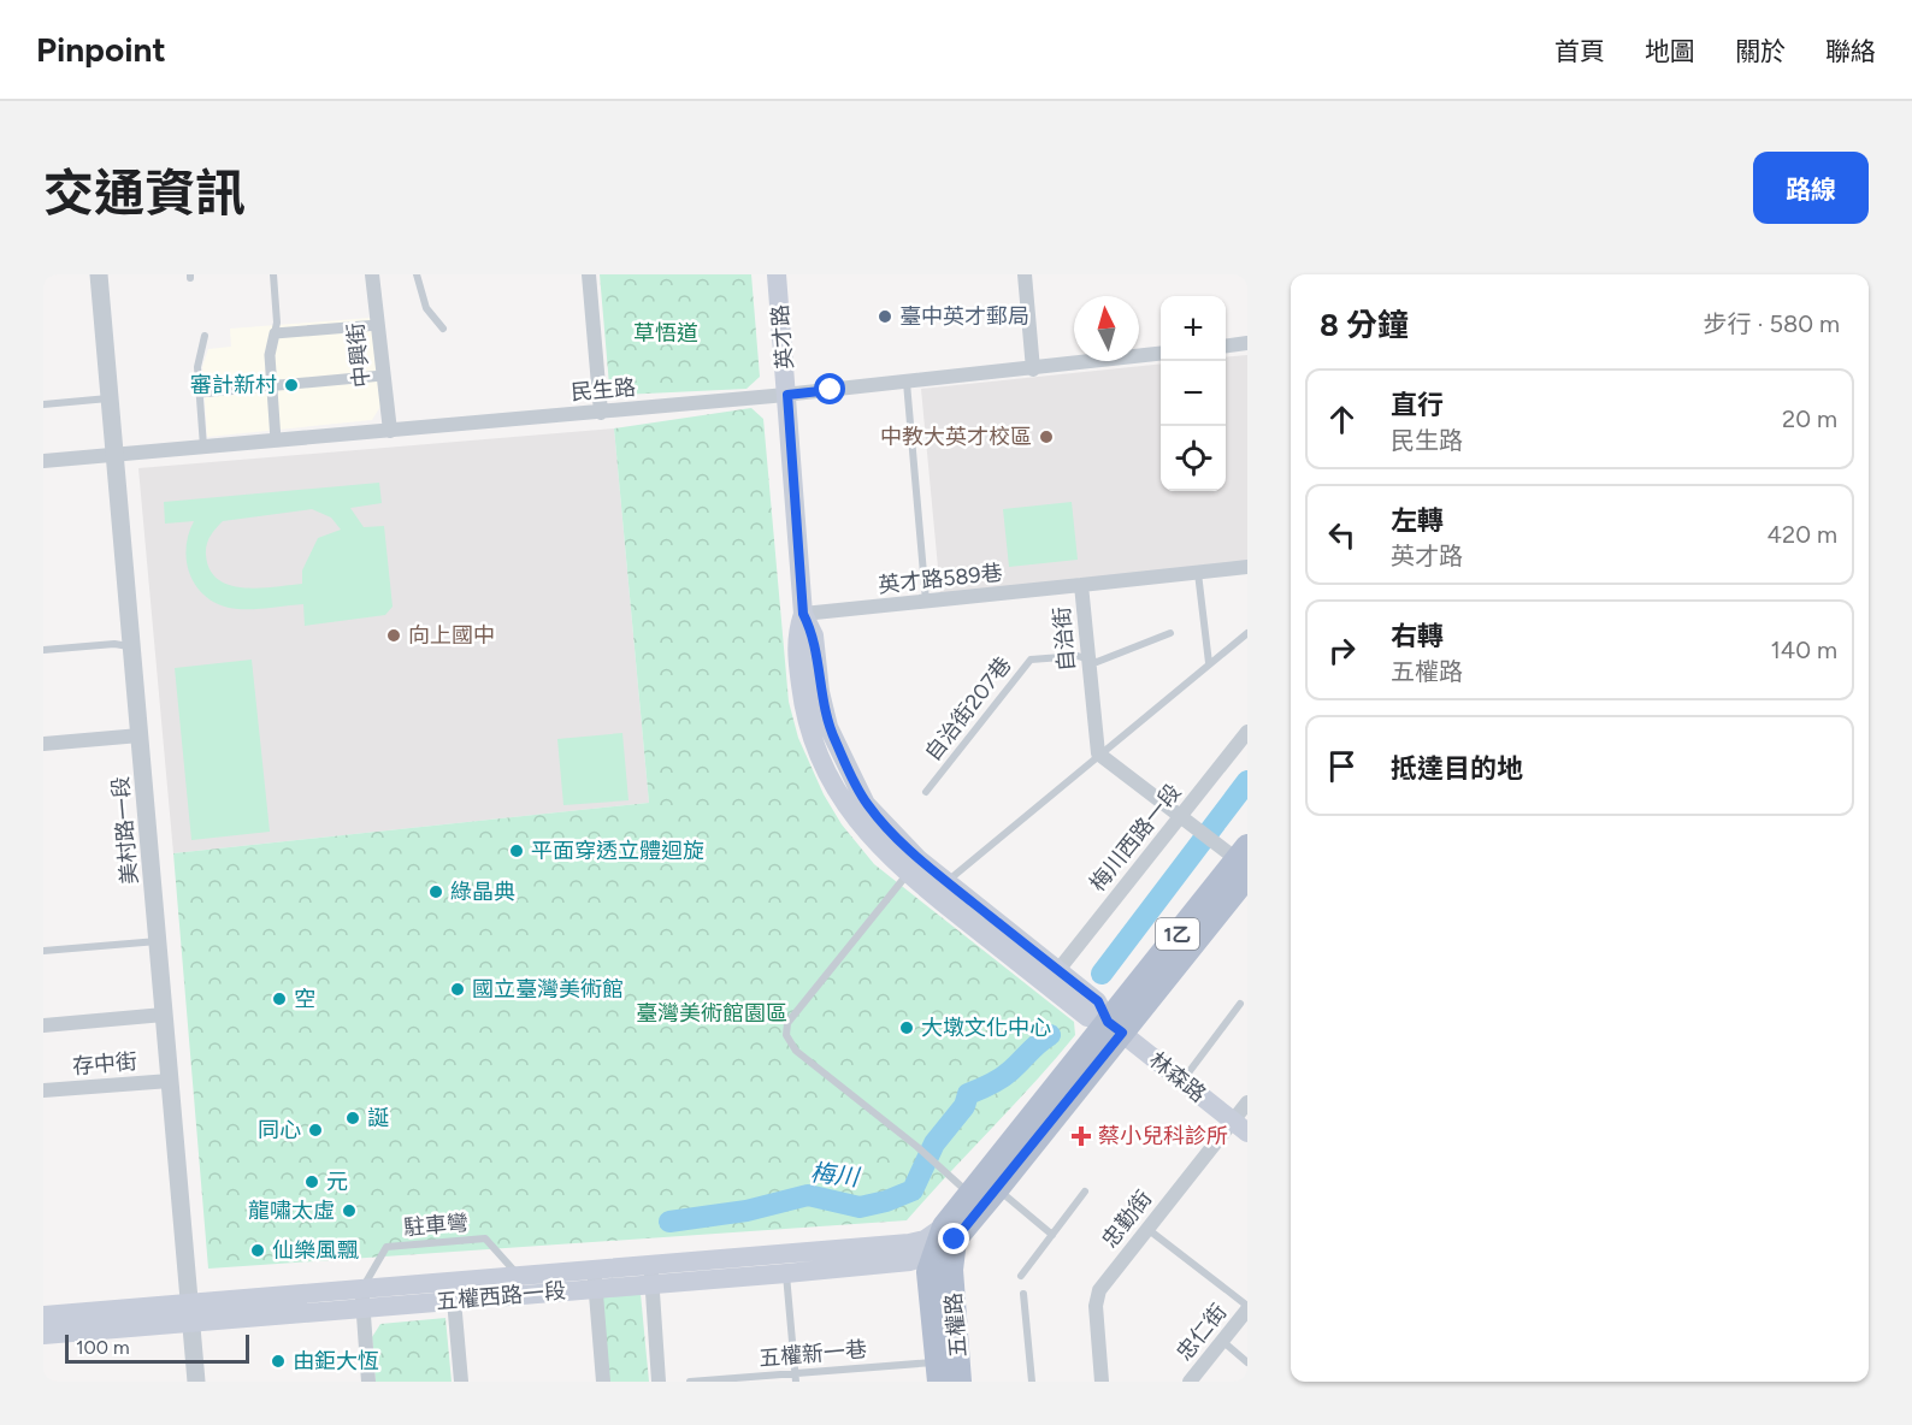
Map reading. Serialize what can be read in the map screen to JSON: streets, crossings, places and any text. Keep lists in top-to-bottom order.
{
  "streets": {
    "main road": [
      "英才路",
      "1乙",
      "林森路",
      "五權西路一段",
      "五權路"
    ],
    "street": [
      "中興街",
      "民生路",
      "英才路589巷",
      "自治街",
      "美村路一段",
      "梅川西路一段",
      "存中街",
      "忠勤街",
      "忠仁街"
    ],
    "lane": ["自治街207巷", "駐車彎", "五權新一巷"]
  },
  "crossings": [
    ["英才路", "民生路"],
    ["英才路", "英才路589巷"],
    ["英才路", "梅川西路一段"],
    ["英才路", "1乙"],
    ["英才路", "林森路"],
    ["中興街", "民生路"],
    ["民生路", "美村路一段"],
    ["英才路589巷", "自治街"],
    ["自治街", "自治街207巷"],
    ["美村路一段", "存中街"],
    ["美村路一段", "五權西路一段"],
    ["1乙", "林森路"],
    ["1乙", "五權西路一段"],
    ["1乙", "五權路"],
    ["林森路", "忠勤街"],
    ["駐車彎", "五權西路一段"],
    ["五權西路一段", "五權路"],
    ["五權路", "五權新一巷"]
  ],
  "water": ["梅川"],
  "parks": ["草悟道", "臺灣美術館園區"],
  "places": {
    "other": [
      "臺中英才郵局",
      "審計新村",
      "中教大英才校區",
      "向上國中",
      "平面穿透立體迴旋",
      "綠晶典",
      "國立臺灣美術館",
      "空",
      "大墩文化中心",
      "誕",
      "同心",
      "元",
      "龍嘯太虛",
      "仙樂風飄",
      "由鉅大恆"
    ],
    "health": ["蔡小兒科診所"]
  },
  "scale_bar": "100 m",
  "north": "top",
  "page": {
    "header": "Pinpoint",
    "nav": [
      "首頁",
      "地圖",
      "關於",
      "聯絡"
    ],
    "title": "交通資訊",
    "buttons": "路線",
    "heading": ["8 分鐘", "步行 · 580 m"],
    "map_buttons": ["+", "−"],
    "list": [
      ["直行", "民生路", "20 m"],
      ["左轉", "英才路", "420 m"],
      ["右轉", "五權路", "140 m"],
      "抵達目的地"
    ],
    "scale": "100 m"
  }
}
